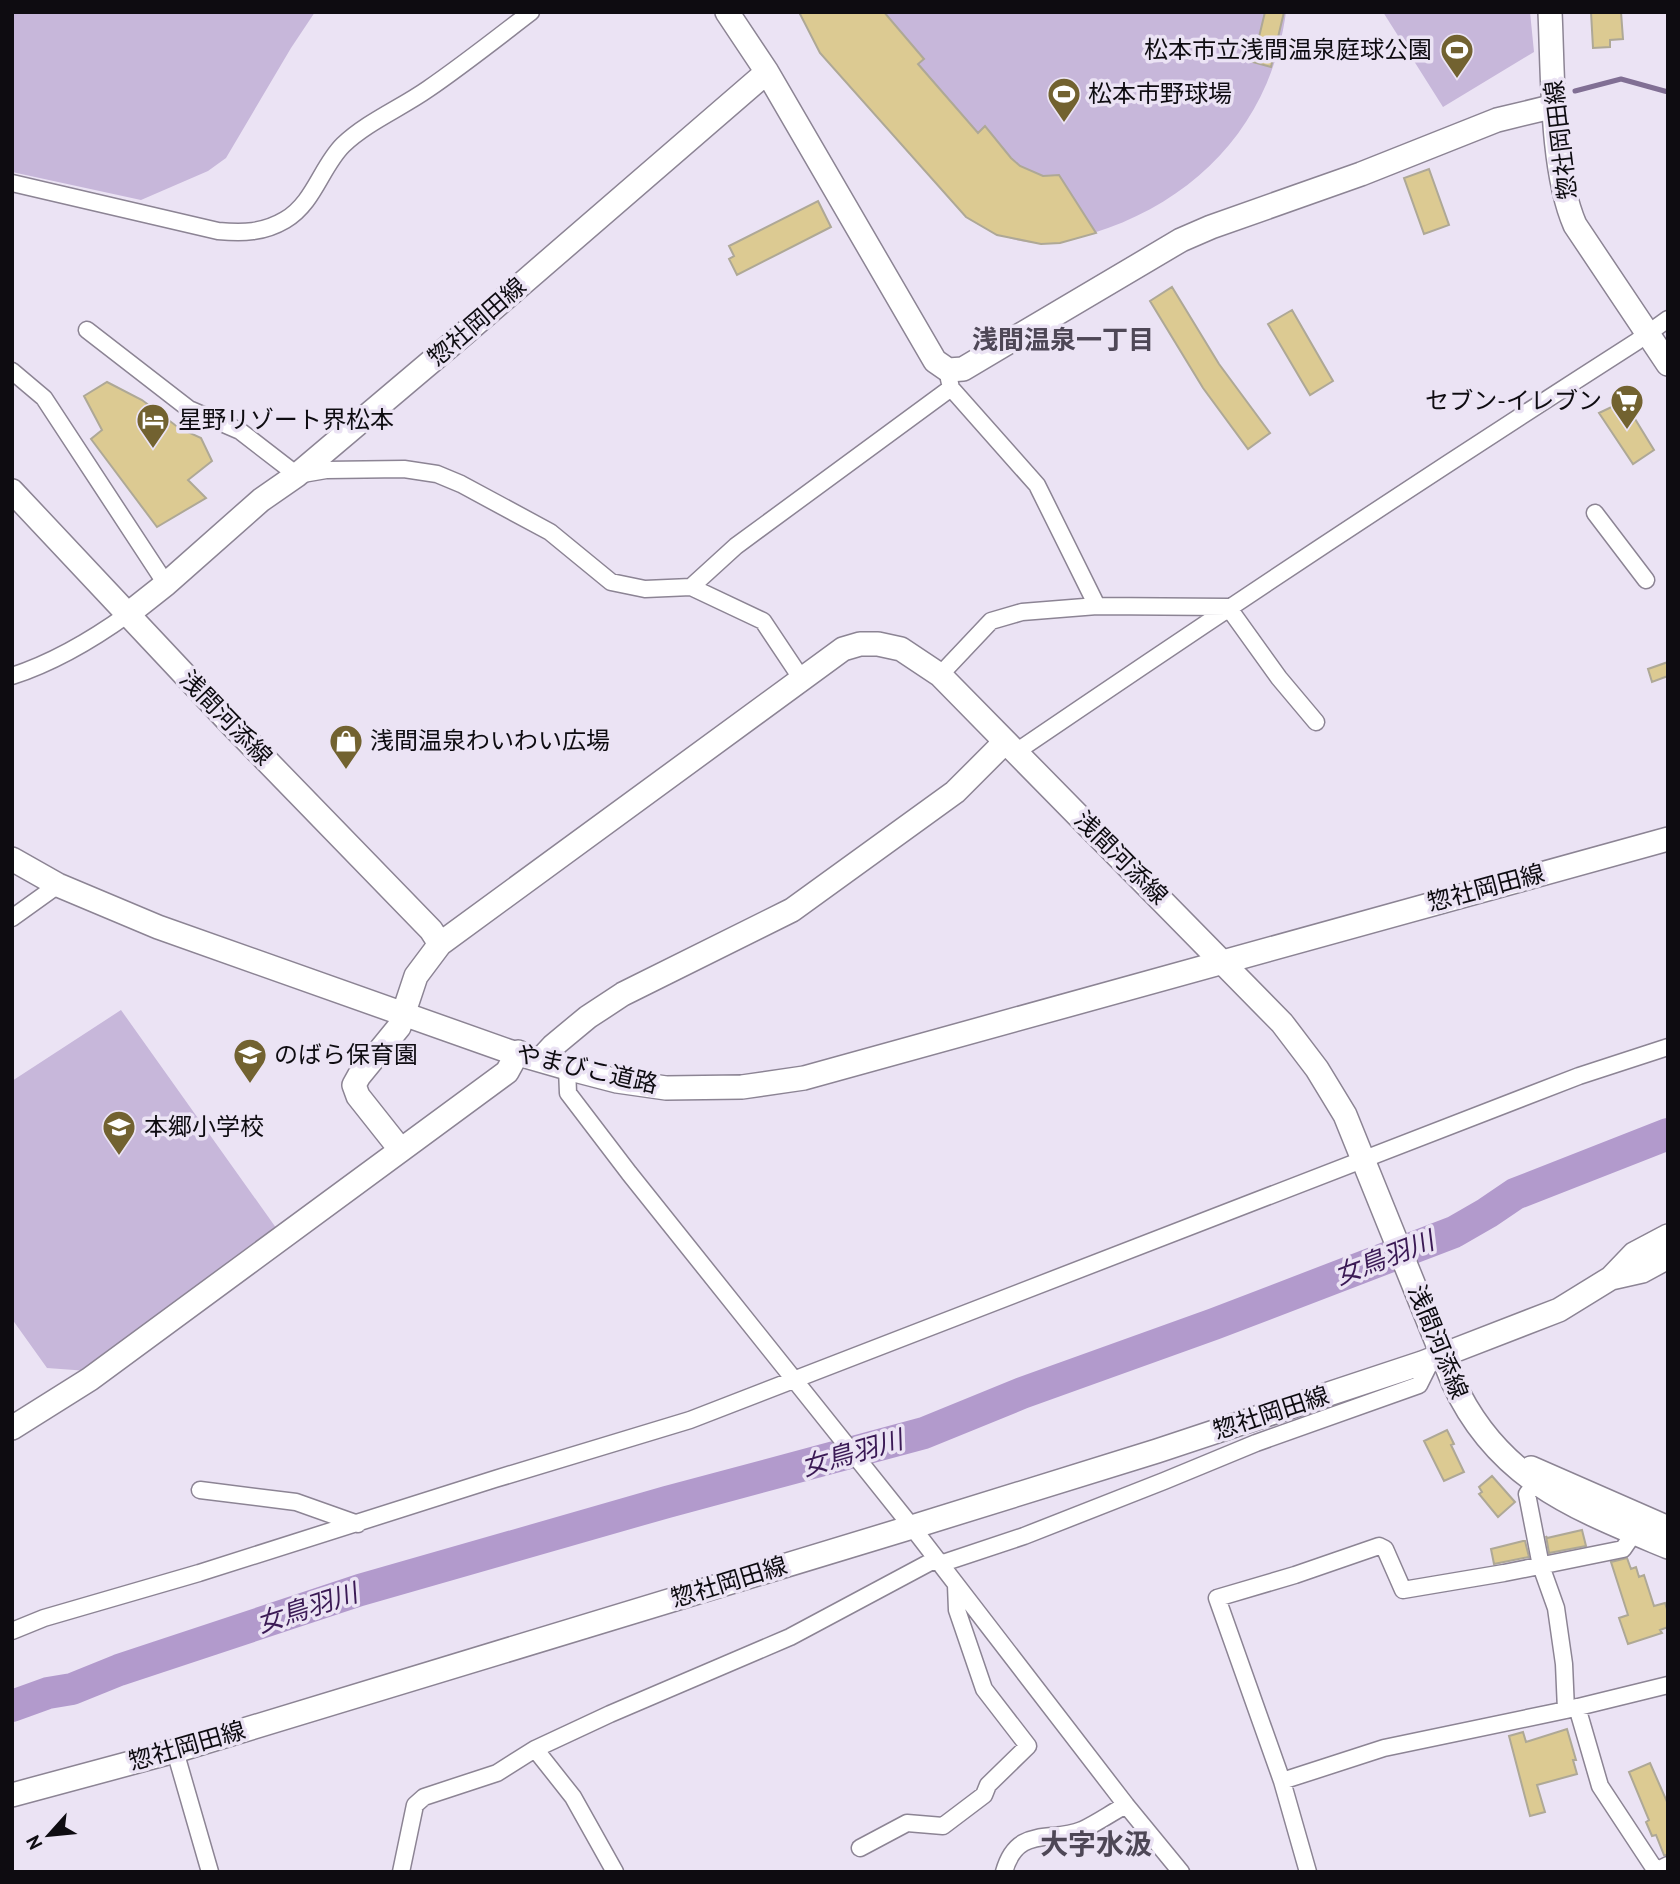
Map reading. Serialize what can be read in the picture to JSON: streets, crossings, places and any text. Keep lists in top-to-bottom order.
{
  "streets": {
    "main road": ["惣社岡田線", "浅間河添線", "やまびこ道路"]
  },
  "crossings": [
    ["惣社岡田線", "浅間河添線"],
    ["惣社岡田線", "やまびこ道路"],
    ["浅間河添線", "やまびこ道路"]
  ],
  "districts": ["浅間温泉一丁目", "大字水汲"],
  "water": ["女鳥羽川"],
  "places": {
    "sports": ["松本市立浅間温泉庭球公園", "松本市野球場"],
    "supermarket": ["セブン-イレブン"],
    "hotel": ["星野リゾート界松本"],
    "shop": ["浅間温泉わいわい広場"],
    "school or university": ["のばら保育園", "本郷小学校"]
  },
  "north": "bottom left"
}
